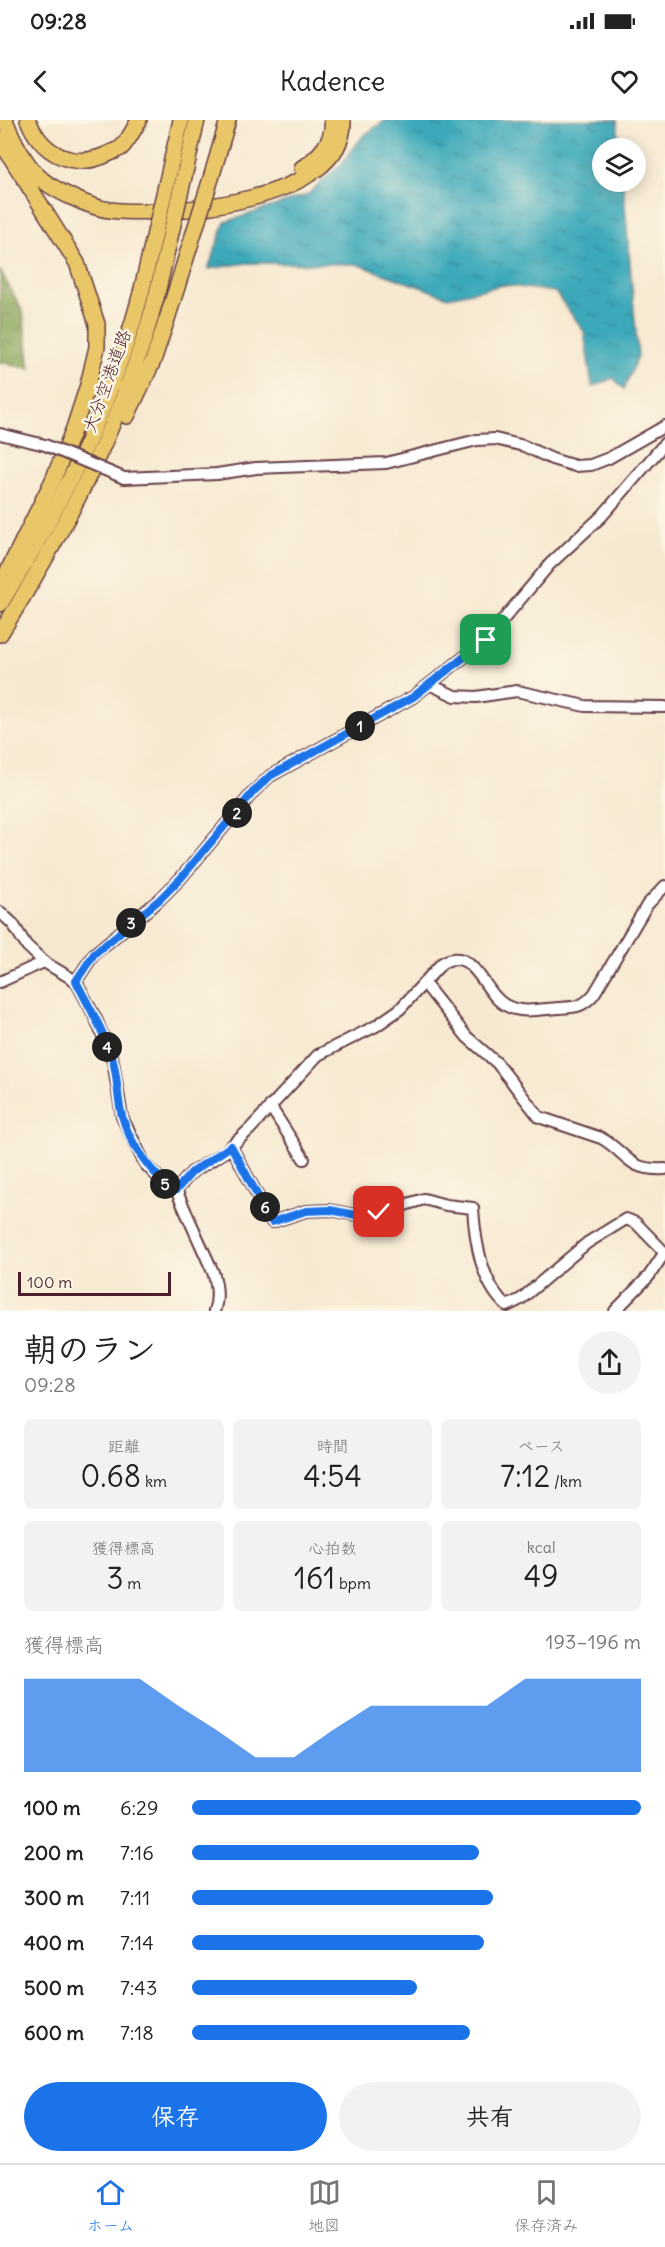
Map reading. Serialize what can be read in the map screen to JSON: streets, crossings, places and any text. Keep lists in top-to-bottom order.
{
  "streets": {
    "highway": ["大分空港道路"]
  },
  "scale_bar": "100 m",
  "page": {
    "status": "09:28",
    "header": "Kadence",
    "pins": [
      "1",
      "2",
      "3",
      "4",
      "5",
      "6"
    ],
    "scale": "100 m",
    "heading": ["朝のラン", "09:28"],
    "stats": [
      ["距離", "0.68 km"],
      ["時間", "4:54"],
      ["ペース", "7:12 /km"],
      ["獲得標高", "3 m"],
      ["心拍数", "161 bpm"],
      ["kcal", "49"]
    ],
    "chart": ["獲得標高", "193–196 m"],
    "list": [
      {
        "name": "100 m",
        "note": "6:29"
      },
      {
        "name": "200 m",
        "note": "7:16"
      },
      {
        "name": "300 m",
        "note": "7:11"
      },
      {
        "name": "400 m",
        "note": "7:14"
      },
      {
        "name": "500 m",
        "note": "7:43"
      },
      {
        "name": "600 m",
        "note": "7:18"
      }
    ],
    "buttons": ["保存", "共有"],
    "tabs": ["ホーム", "地図", "保存済み"]
  }
}
